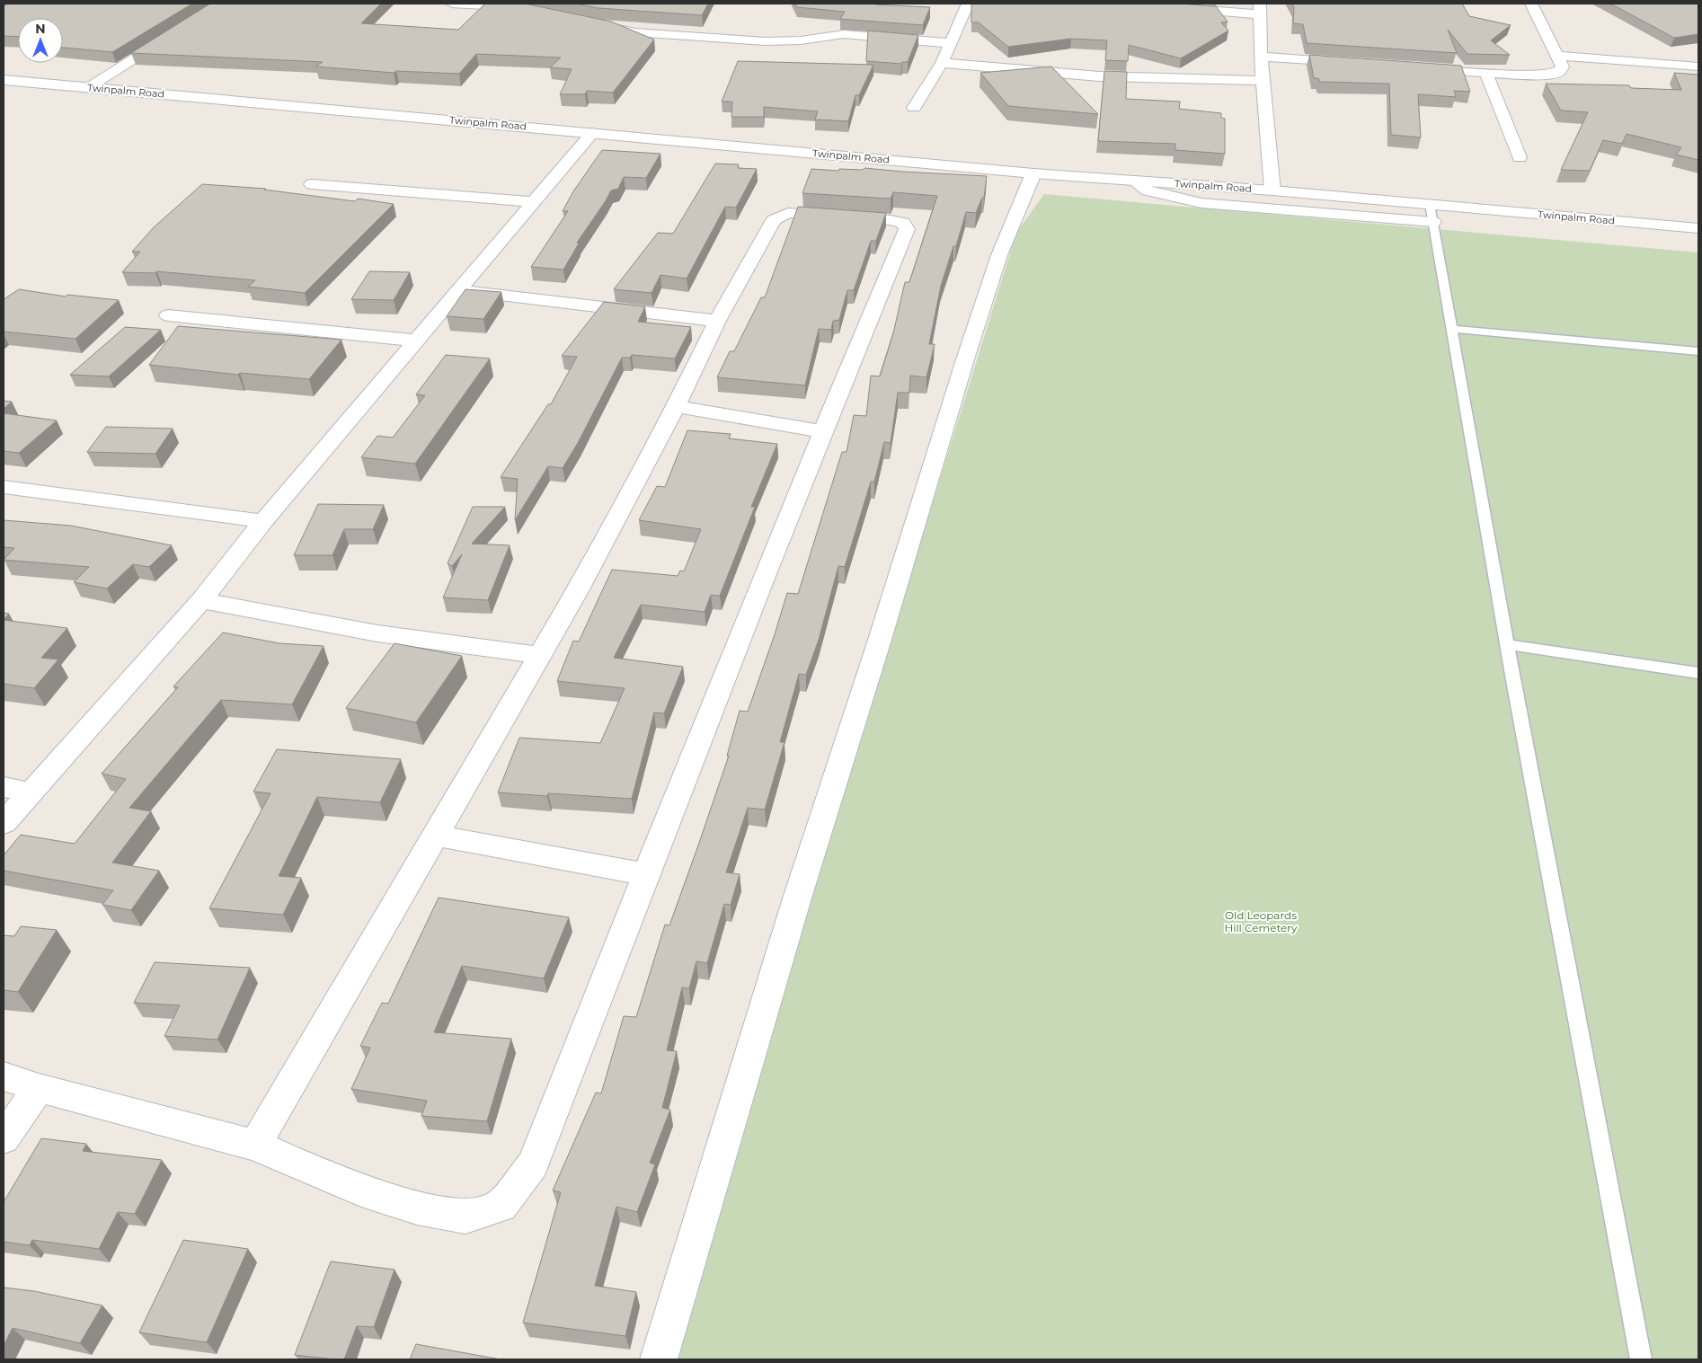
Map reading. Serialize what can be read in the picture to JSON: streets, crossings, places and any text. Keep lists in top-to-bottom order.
{
  "streets": {
    "street": ["Twinpalm Road"]
  },
  "parks": ["Old Leopards Hill Cemetery"],
  "north": "top"
}
